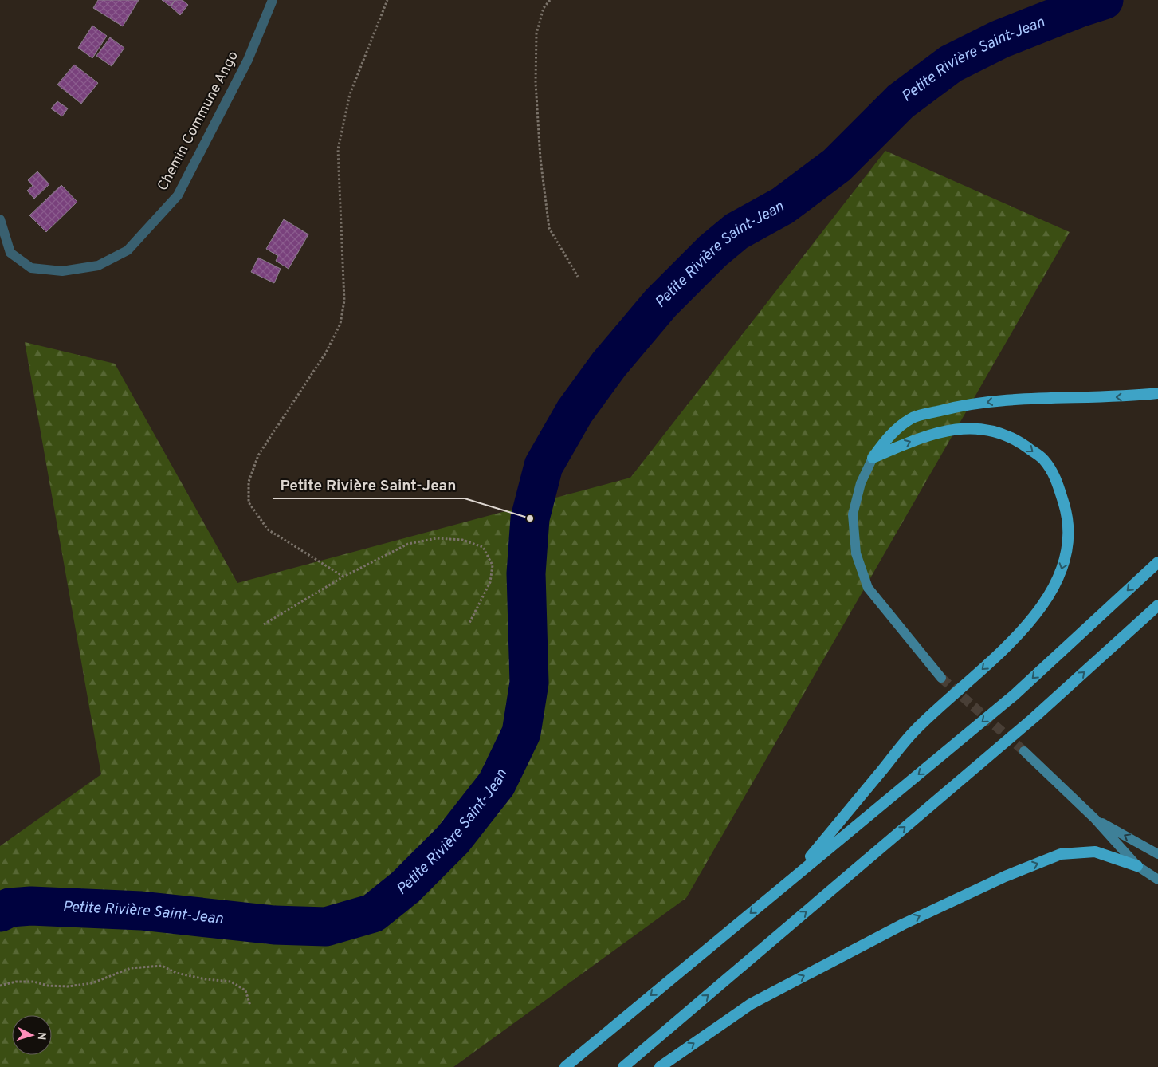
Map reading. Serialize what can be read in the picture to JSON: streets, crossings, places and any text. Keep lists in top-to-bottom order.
{
  "streets": {
    "street": ["Chemin Commune Ango"]
  },
  "water": ["Petite Rivière Saint-Jean"],
  "places": ["Petite Rivière Saint-Jean"],
  "north": "right"
}
